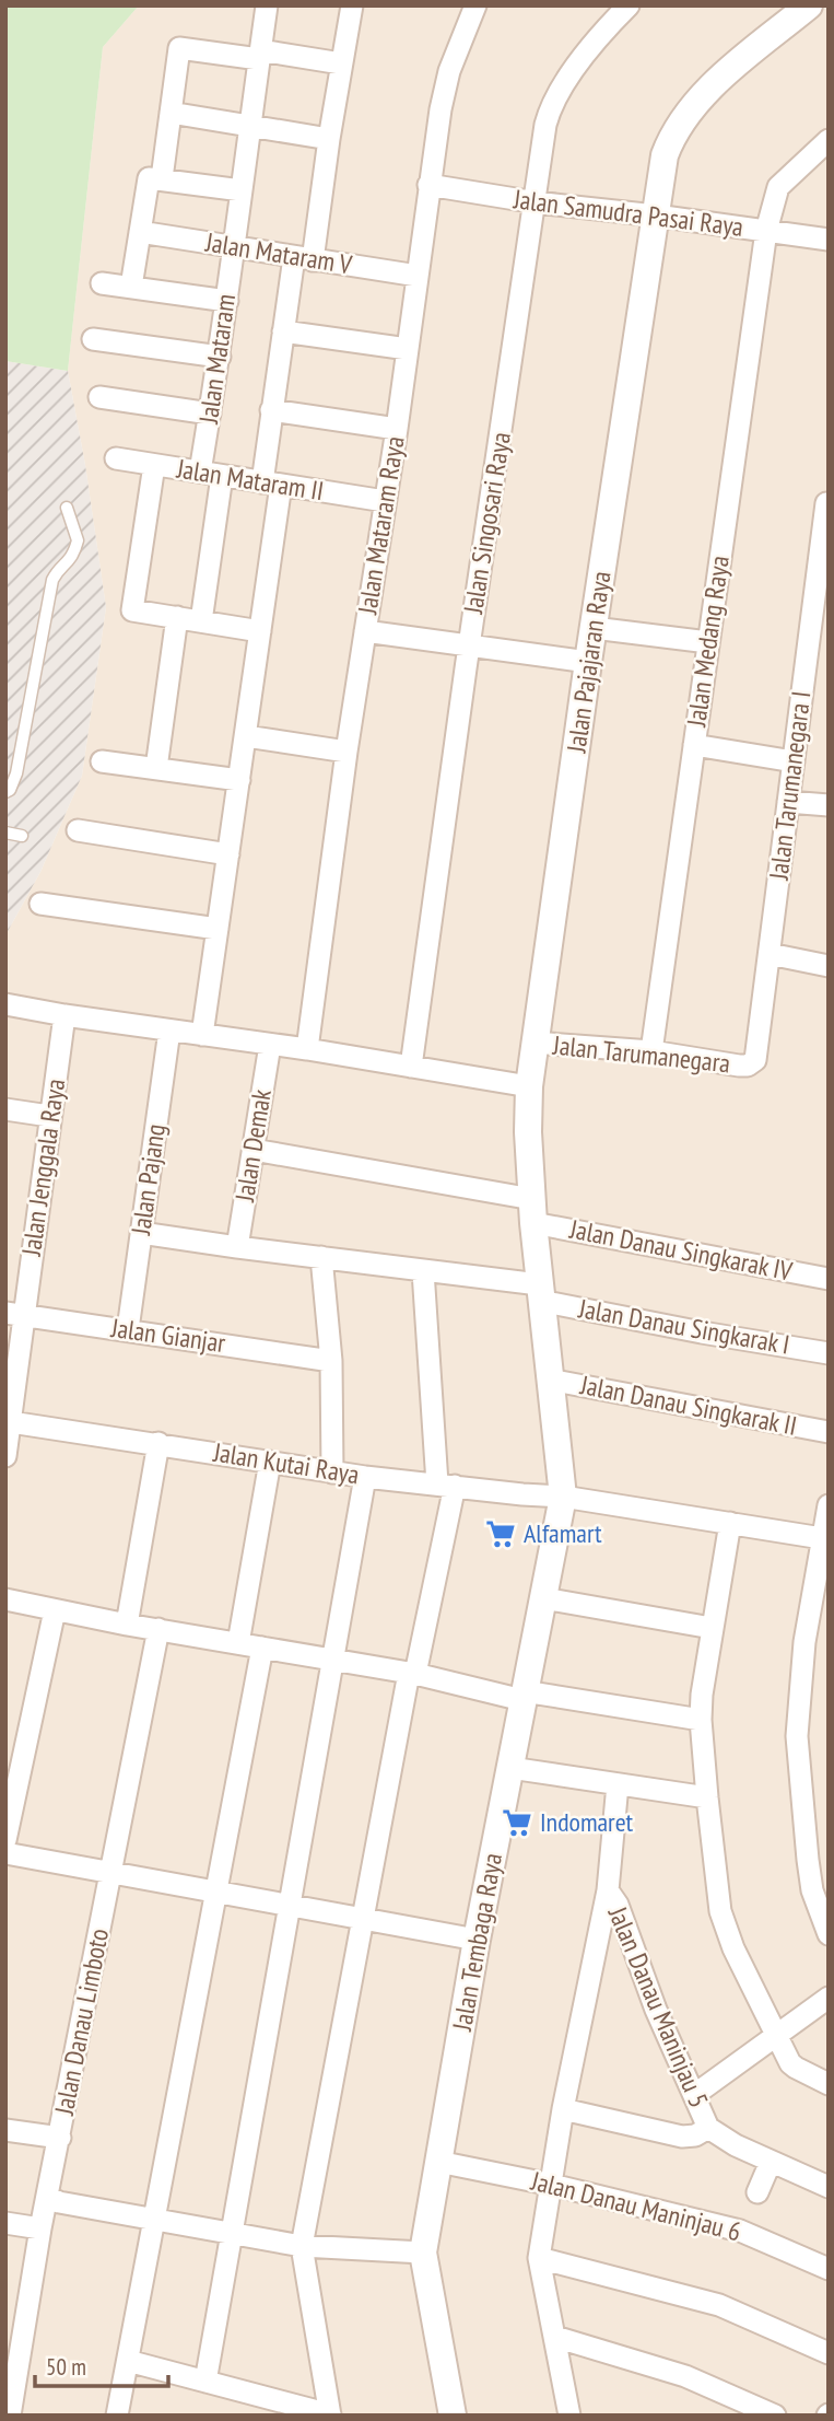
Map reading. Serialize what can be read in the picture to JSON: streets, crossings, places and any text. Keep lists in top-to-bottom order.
{
  "streets": {
    "street": [
      "Jalan Samudra Pasai Raya",
      "Jalan Mataram V",
      "Jalan Mataram",
      "Jalan Mataram II",
      "Jalan Singosari Raya",
      "Jalan Mataram Raya",
      "Jalan Medang Raya",
      "Jalan Pajajaran Raya",
      "Jalan Tarumanegara I",
      "Jalan Tarumanegara",
      "Jalan Demak",
      "Jalan Jenggala Raya",
      "Jalan Pajang",
      "Jalan Danau Singkarak IV",
      "Jalan Danau Singkarak I",
      "Jalan Gianjar",
      "Jalan Danau Singkarak II",
      "Jalan Kutai Raya",
      "Jalan Tembaga Raya",
      "Jalan Danau Maninjau 5",
      "Jalan Danau Limboto",
      "Jalan Danau Maninjau 6"
    ]
  },
  "crossings": [
    ["Jalan Samudra Pasai Raya", "Jalan Singosari Raya"],
    ["Jalan Samudra Pasai Raya", "Jalan Mataram Raya"],
    ["Jalan Samudra Pasai Raya", "Jalan Medang Raya"],
    ["Jalan Samudra Pasai Raya", "Jalan Pajajaran Raya"],
    ["Jalan Mataram V", "Jalan Mataram"],
    ["Jalan Mataram V", "Jalan Mataram Raya"],
    ["Jalan Mataram", "Jalan Mataram II"],
    ["Jalan Mataram II", "Jalan Mataram Raya"],
    ["Jalan Medang Raya", "Jalan Tarumanegara"],
    ["Jalan Pajajaran Raya", "Jalan Tarumanegara"],
    ["Jalan Pajajaran Raya", "Jalan Danau Singkarak IV"],
    ["Jalan Pajajaran Raya", "Jalan Danau Singkarak I"],
    ["Jalan Pajajaran Raya", "Jalan Danau Singkarak II"],
    ["Jalan Pajajaran Raya", "Jalan Tembaga Raya"],
    ["Jalan Tarumanegara I", "Jalan Tarumanegara"],
    ["Jalan Demak", "Jalan Danau Singkarak IV"],
    ["Jalan Demak", "Jalan Danau Singkarak I"],
    ["Jalan Jenggala Raya", "Jalan Gianjar"],
    ["Jalan Jenggala Raya", "Jalan Kutai Raya"],
    ["Jalan Pajang", "Jalan Danau Singkarak I"],
    ["Jalan Pajang", "Jalan Gianjar"],
    ["Jalan Danau Singkarak II", "Jalan Tembaga Raya"],
    ["Jalan Kutai Raya", "Jalan Tembaga Raya"],
    ["Jalan Tembaga Raya", "Jalan Danau Maninjau 6"]
  ],
  "places": {
    "supermarket": ["Alfamart", "Indomaret"]
  },
  "scale_bar": "50 m"
}
